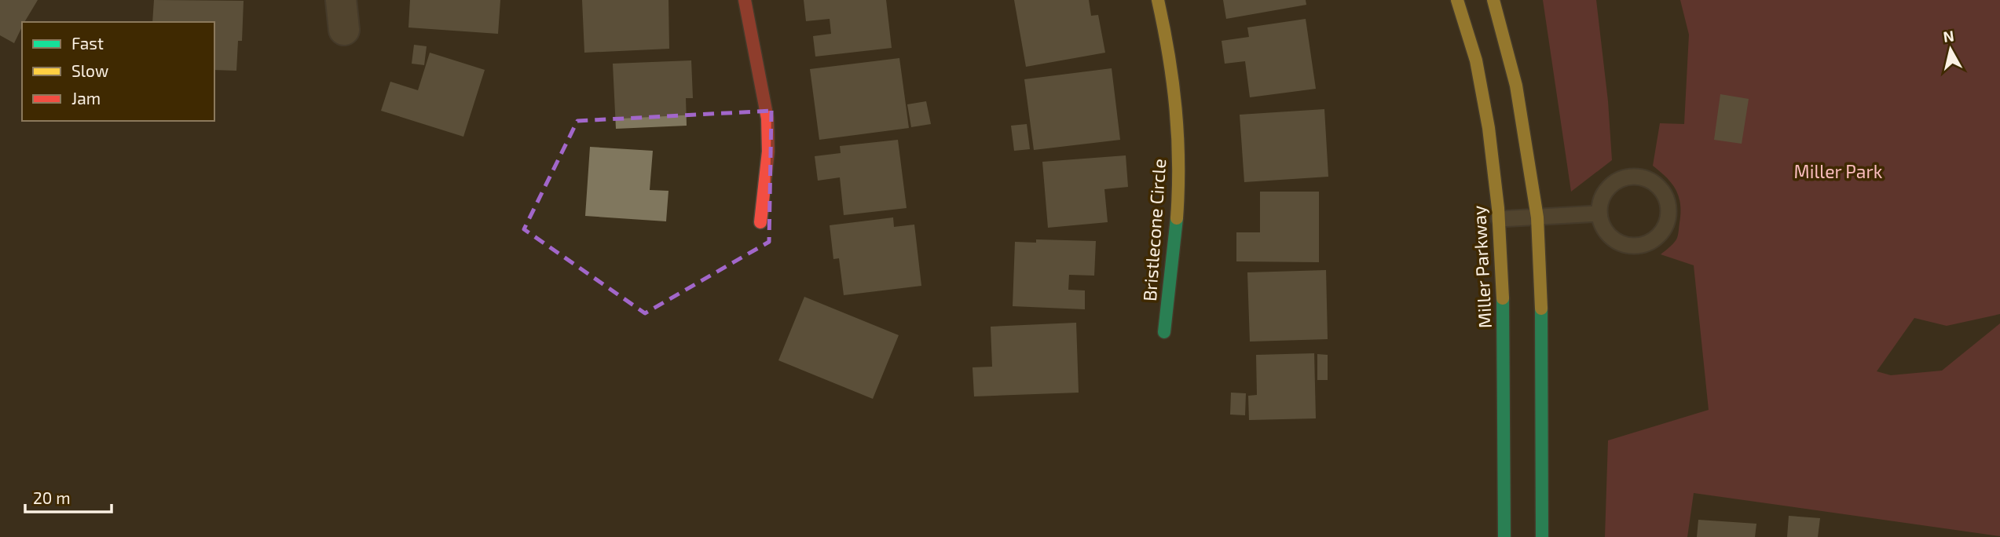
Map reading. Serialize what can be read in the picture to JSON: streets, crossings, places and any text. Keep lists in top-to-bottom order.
{
  "streets": {
    "street": ["Bristlecone Circle", "Miller Parkway"]
  },
  "parks": ["Miller Park"],
  "legend": ["Fast", "Slow", "Jam"],
  "scale_bar": "20 m",
  "north": "top"
}
